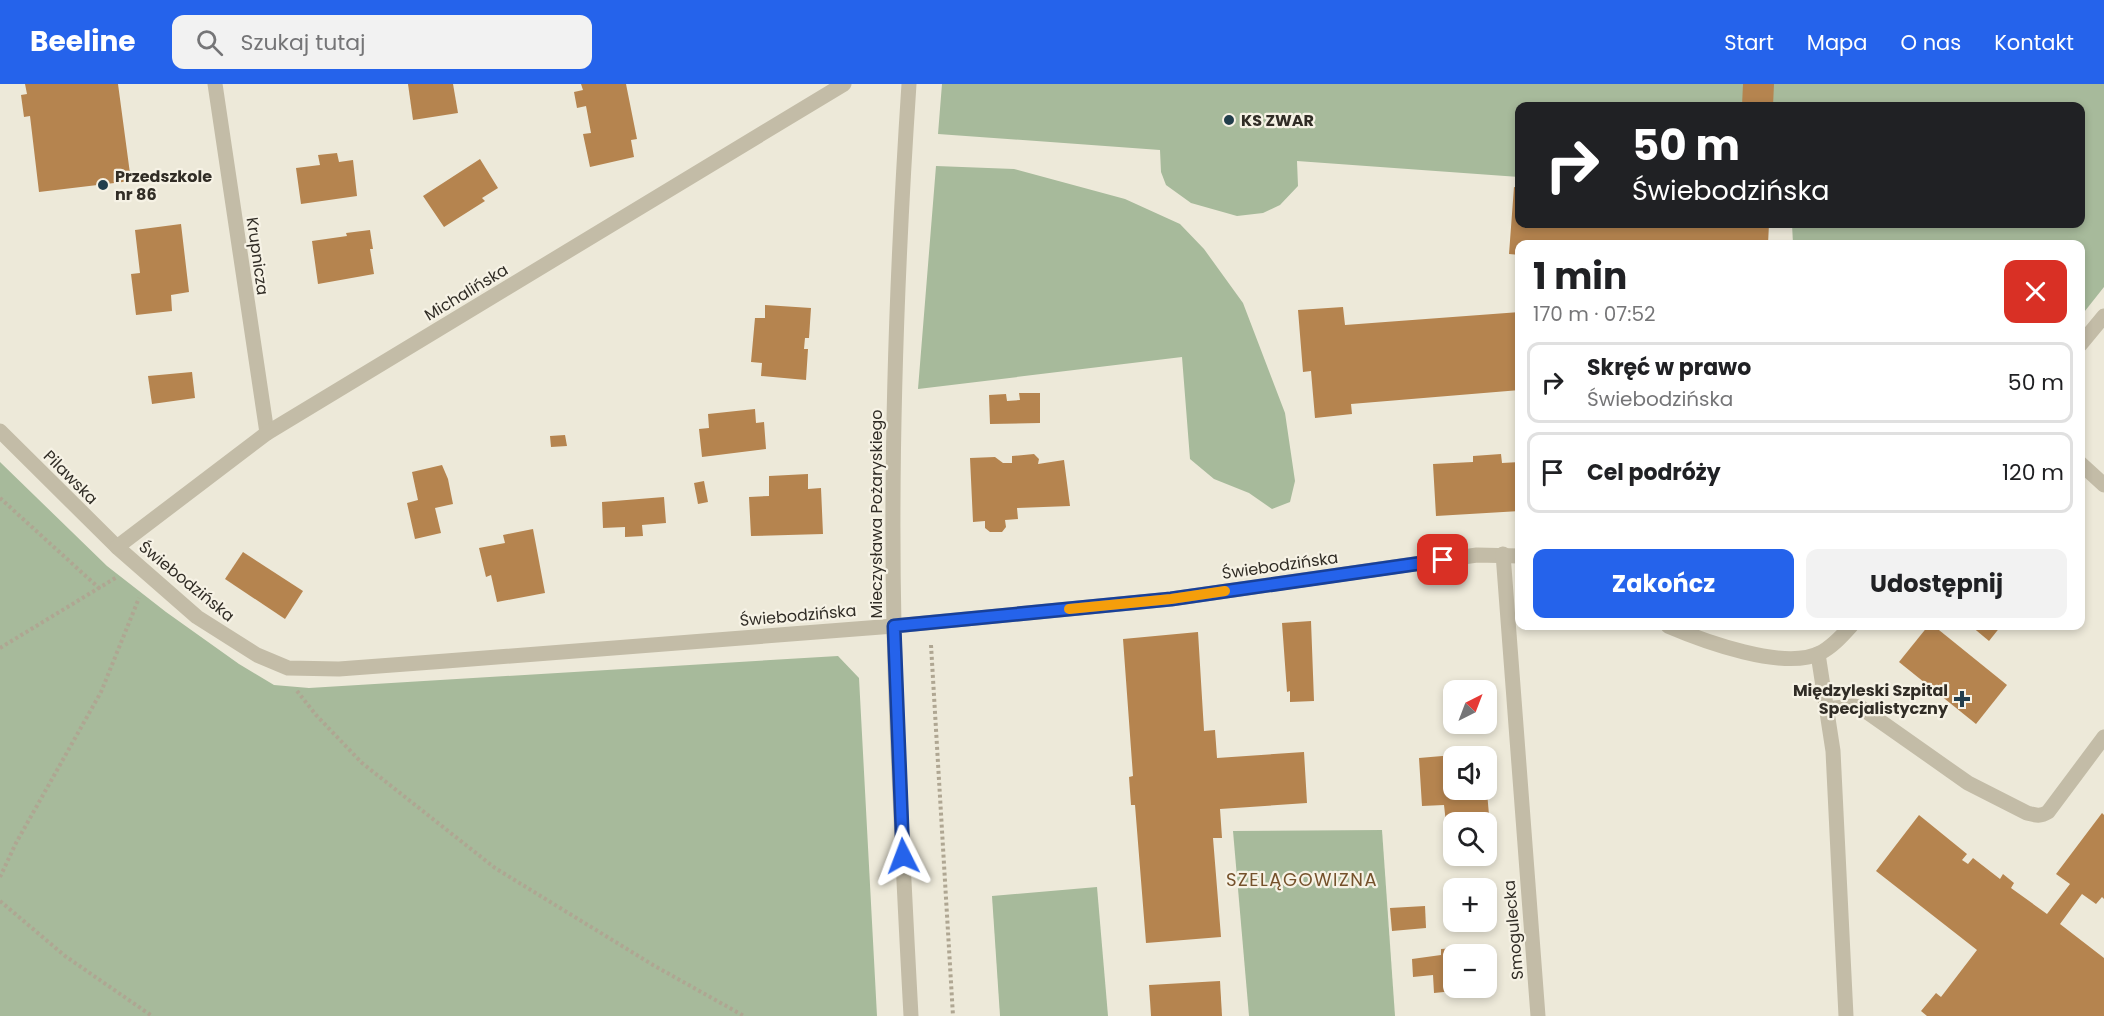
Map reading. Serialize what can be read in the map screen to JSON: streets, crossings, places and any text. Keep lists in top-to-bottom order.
{
  "streets": {
    "street": [
      "Krupnicza",
      "Michalińska",
      "Pilawska",
      "Mieczysława Pożaryskiego",
      "Świebodzińska",
      "Smogulecka"
    ]
  },
  "crossings": [
    ["Krupnicza", "Michalińska"],
    ["Michalińska", "Pilawska"],
    ["Michalińska", "Świebodzińska"],
    ["Pilawska", "Świebodzińska"],
    ["Mieczysława Pożaryskiego", "Świebodzińska"],
    ["Świebodzińska", "Smogulecka"]
  ],
  "districts": ["SZELĄGOWIZNA"],
  "places": {
    "other": ["KS ZWAR", "Przedszkole nr 86"],
    "health": ["Międzyleski Szpital Specjalistyczny"]
  },
  "north": "top right",
  "page": {
    "header": "Beeline",
    "search": "Szukaj tutaj",
    "nav": [
      "Start",
      "Mapa",
      "O nas",
      "Kontakt"
    ],
    "turn": ["50 m", "Świebodzińska"],
    "heading": ["1 min", "170 m · 07:52"],
    "list": [
      {
        "name": "Skręć w prawo",
        "note": "Świebodzińska",
        "value": "50 m"
      },
      {
        "name": "Cel podróży",
        "value": "120 m"
      }
    ],
    "buttons": ["Zakończ", "Udostępnij"],
    "map_buttons": ["+", "−"]
  }
}
